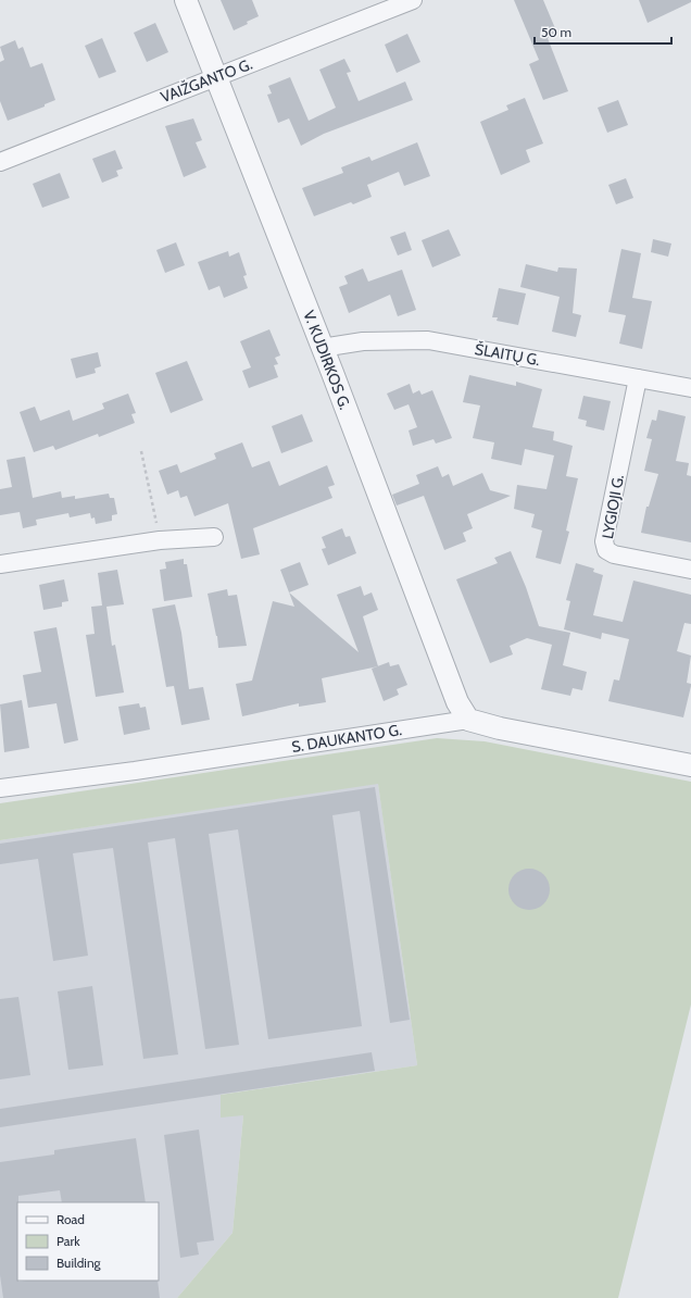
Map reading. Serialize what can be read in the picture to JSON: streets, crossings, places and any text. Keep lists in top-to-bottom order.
{
  "streets": {
    "street": [
      "VAIŽGANTO G.",
      "ŠLAITŲ G.",
      "V. KUDIRKOS G.",
      "LYGIOJI G.",
      "S. DAUKANTO G."
    ]
  },
  "crossings": [
    ["VAIŽGANTO G.", "V. KUDIRKOS G."],
    ["ŠLAITŲ G.", "V. KUDIRKOS G."],
    ["ŠLAITŲ G.", "LYGIOJI G."],
    ["V. KUDIRKOS G.", "S. DAUKANTO G."]
  ],
  "legend": ["Road", "Park", "Building"],
  "scale_bar": "50 m"
}
